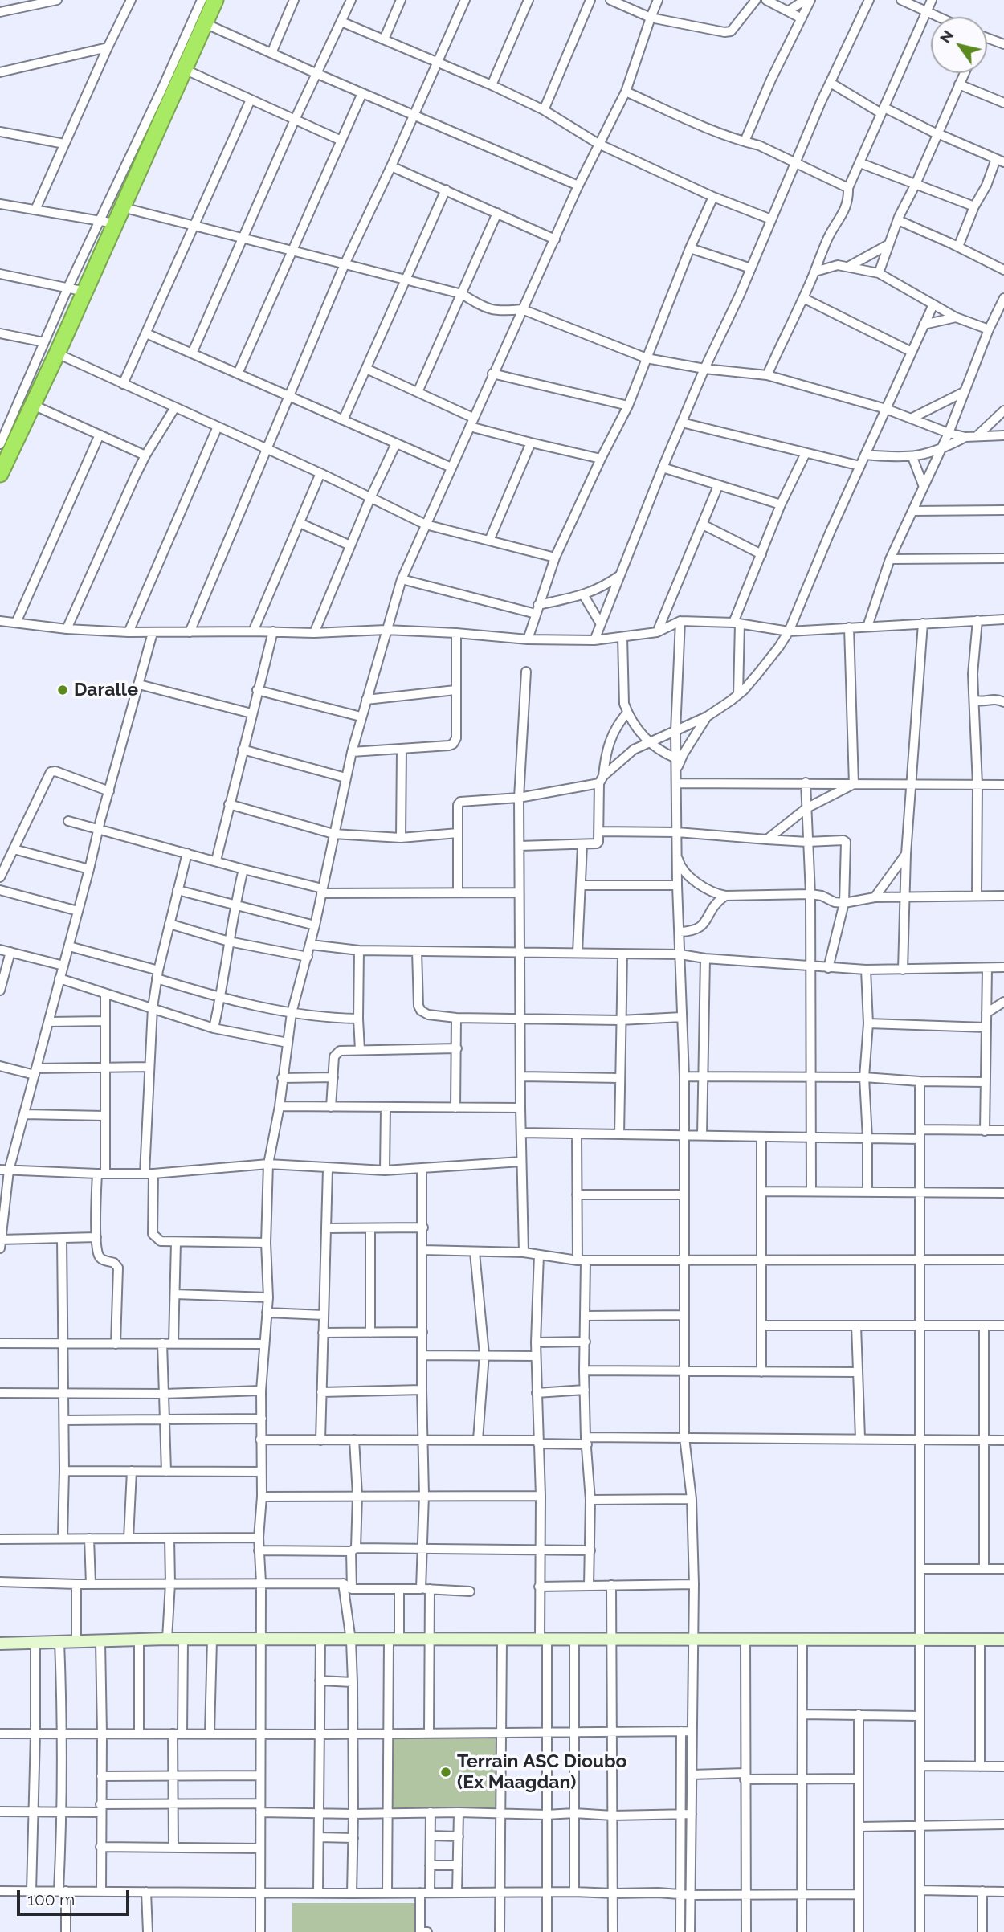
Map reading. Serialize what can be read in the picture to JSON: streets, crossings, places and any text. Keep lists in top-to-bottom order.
{
  "places": ["Daralle", "Terrain ASC Dioubo (Ex Maagdan)"],
  "scale_bar": "100 m",
  "north": "top left"
}
